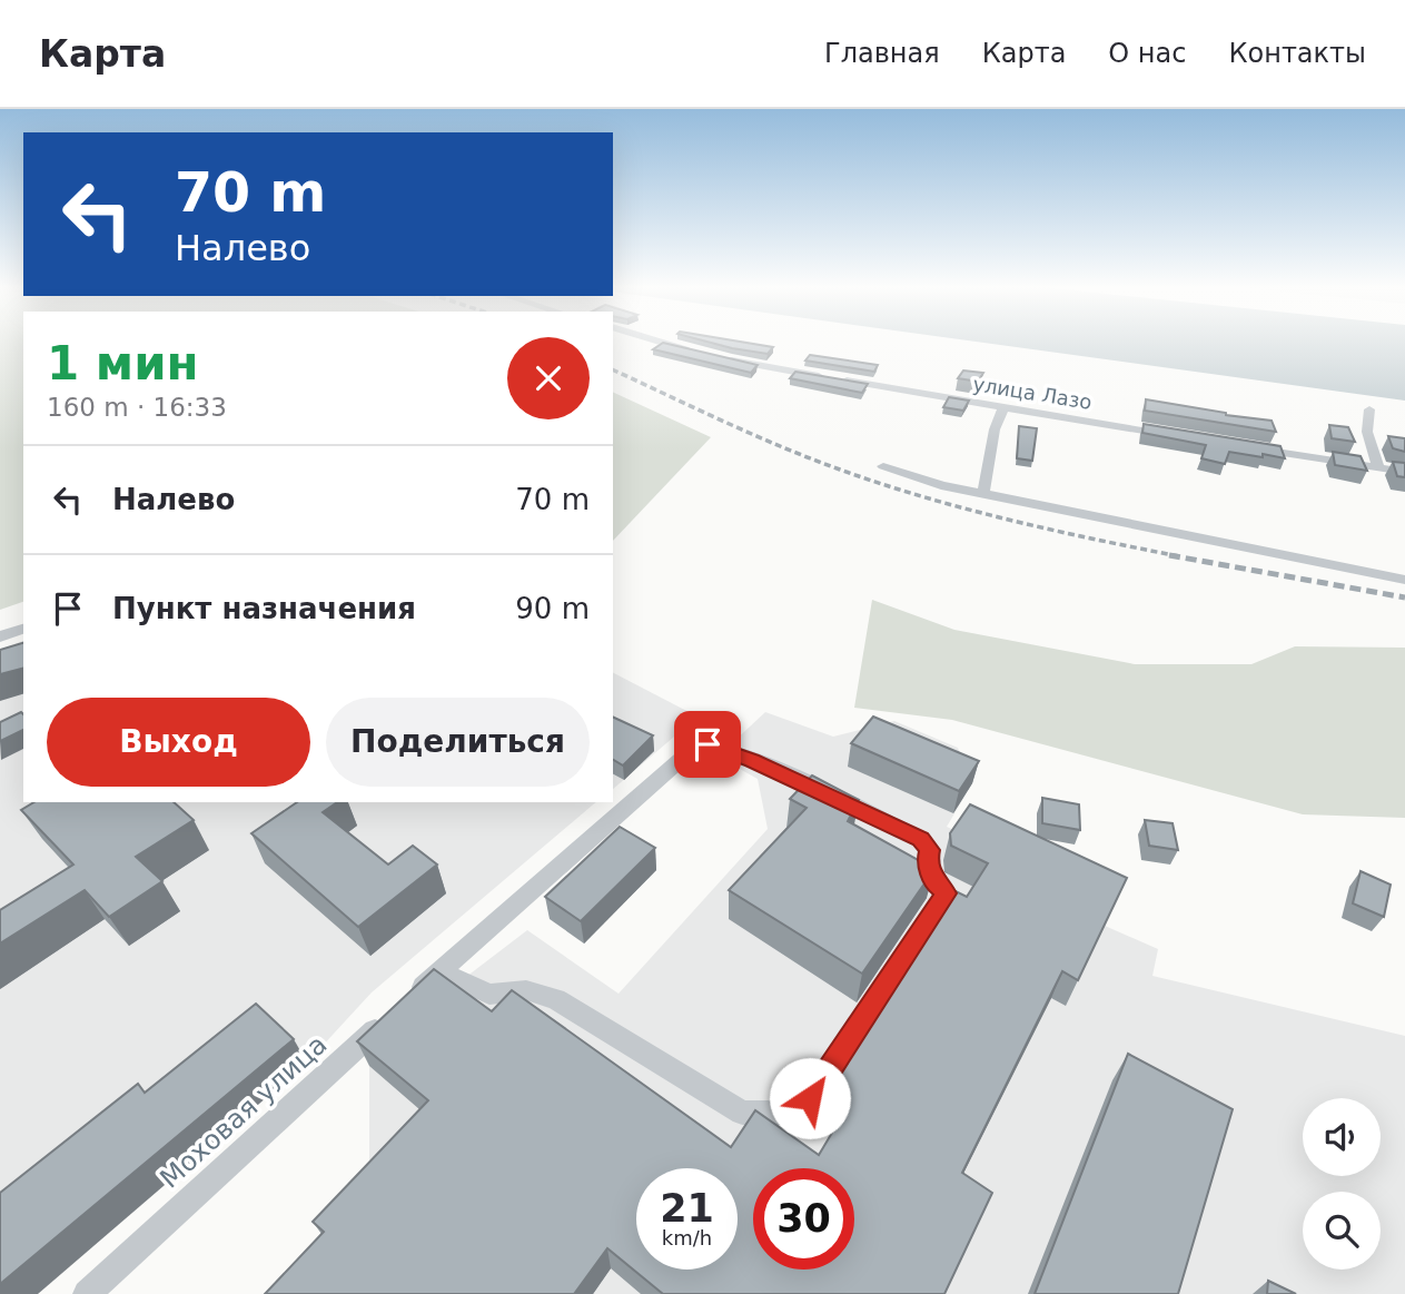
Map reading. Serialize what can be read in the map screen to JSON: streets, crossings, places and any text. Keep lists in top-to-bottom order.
{
  "streets": {
    "street": ["улица Лазо", "Моховая улица"]
  },
  "page": {
    "header": "Карта",
    "nav": [
      "Главная",
      "Карта",
      "О нас",
      "Контакты"
    ],
    "turn": ["70 m", "Налево"],
    "heading": ["1 мин", "160 m · 16:33"],
    "list": [
      {
        "name": "Налево",
        "value": "70 m"
      },
      {
        "name": "Пункт назначения",
        "value": "90 m"
      }
    ],
    "buttons": ["Выход", "Поделиться"],
    "speed": "21 km/h",
    "limit": "30"
  }
}
